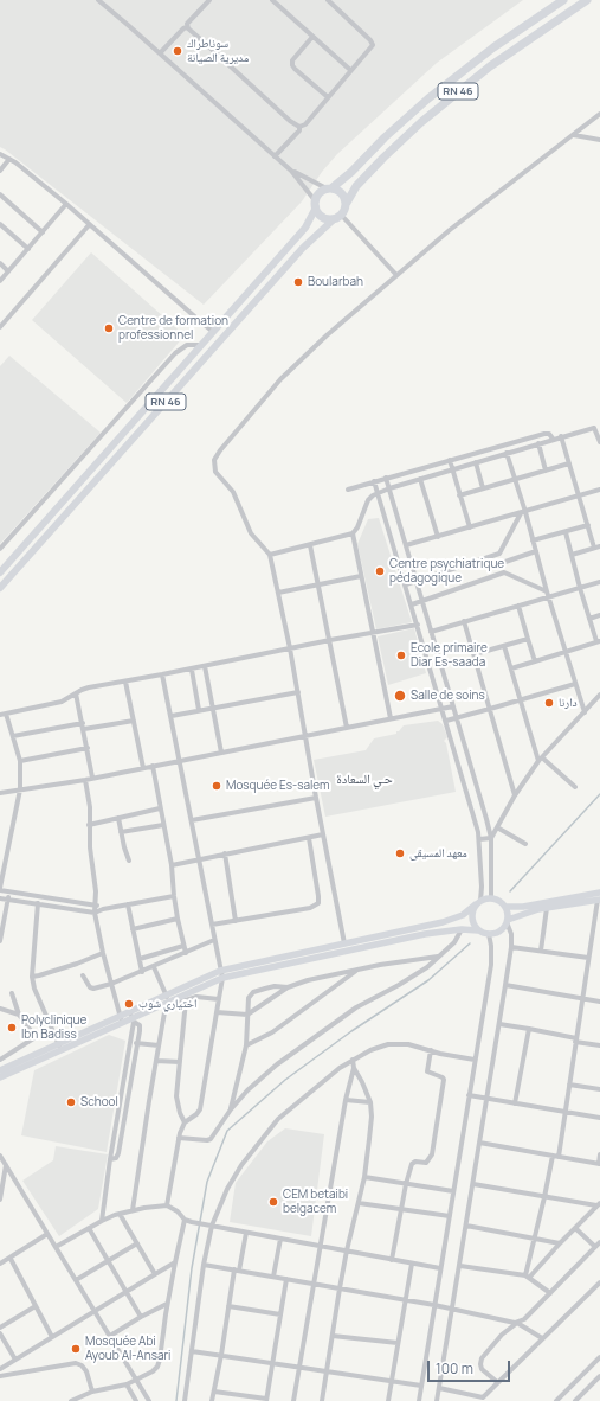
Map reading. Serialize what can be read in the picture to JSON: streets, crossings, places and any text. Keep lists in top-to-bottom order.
{
  "streets": {
    "highway": ["RN 46"]
  },
  "districts": ["حـي السعادة"],
  "places": [
    "سوناطراك مديرية الصيانة",
    "Boularbah",
    "Centre de formation professionnel",
    "Centre psychiatrique pédagogique",
    "Ecole primaire Diar Es-saada",
    "Salle de soins",
    "دارنا",
    "Mosquée Es-salem",
    "معهد المسيقى",
    "اختياري شوب",
    "Polyclinique Ibn Badiss",
    "School",
    "CEM betaibi belgacem",
    "Mosquée Abi Ayoub Al-Ansari"
  ],
  "scale_bar": "100 m"
}
